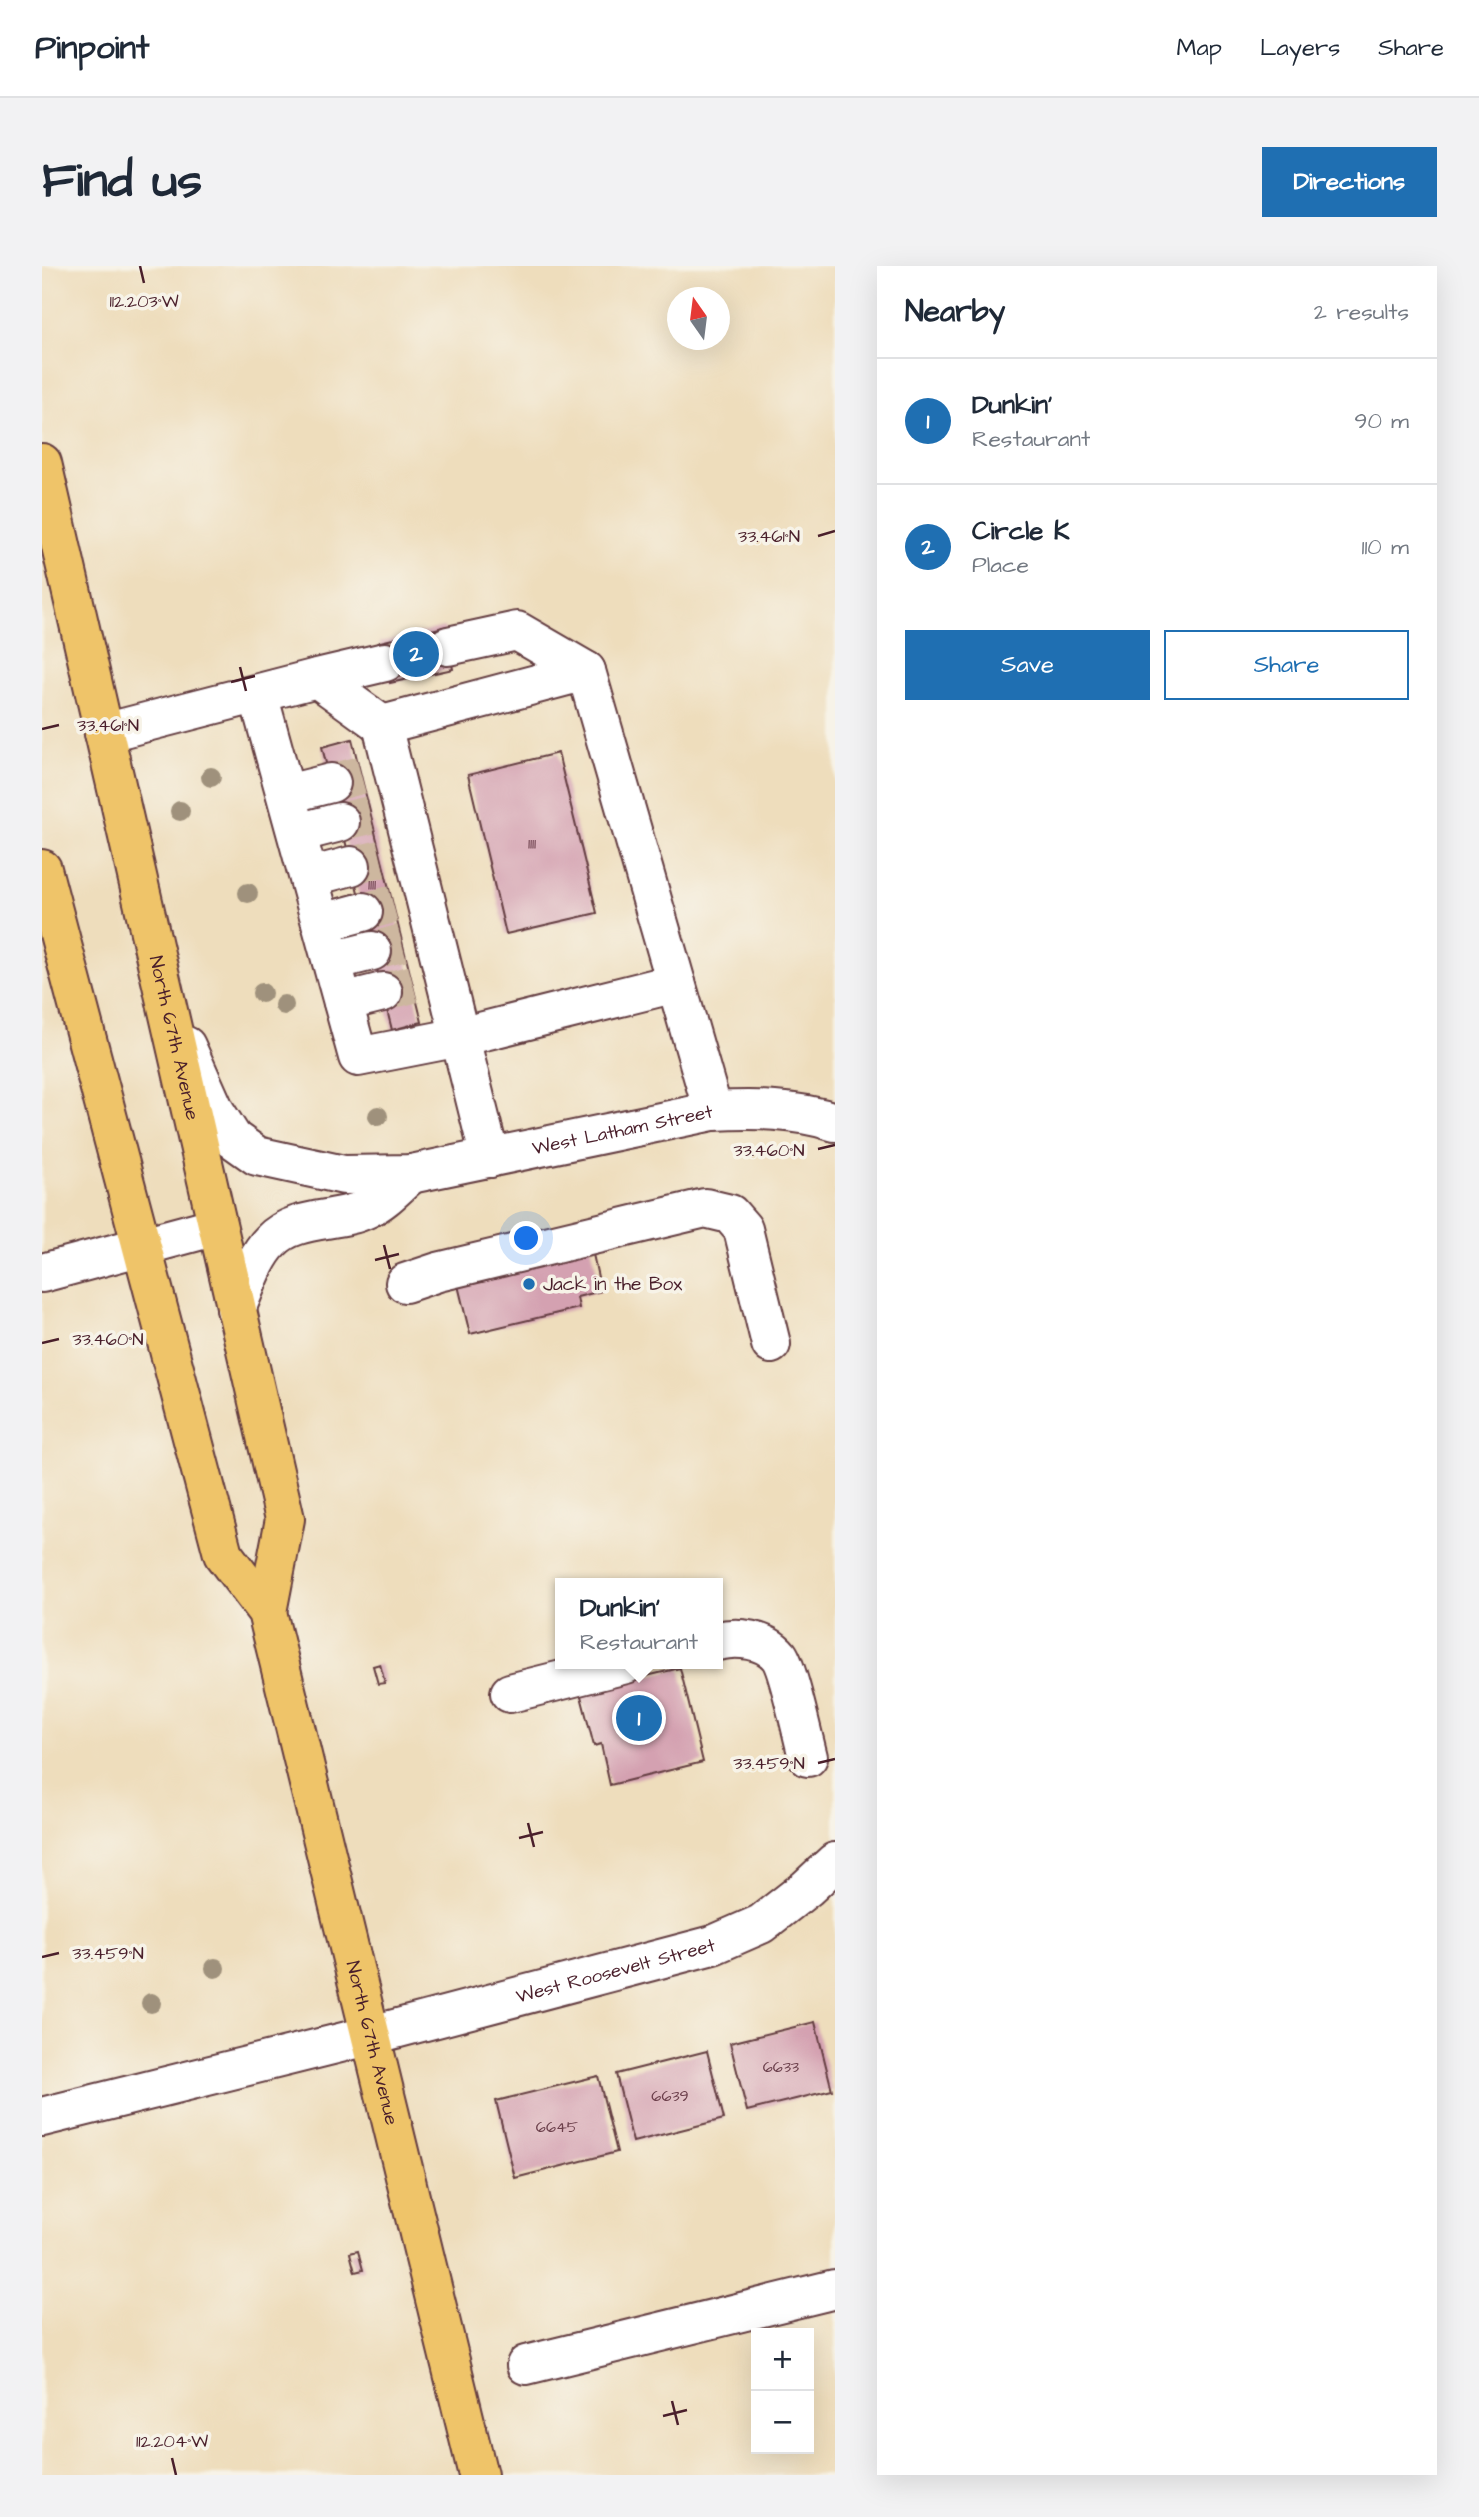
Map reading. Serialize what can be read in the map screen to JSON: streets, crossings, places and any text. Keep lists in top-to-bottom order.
{
  "streets": {
    "main road": ["North 67th Avenue"],
    "street": ["West Latham Street", "West Roosevelt Street"]
  },
  "crossings": [
    ["North 67th Avenue", "West Latham Street"],
    ["North 67th Avenue", "West Roosevelt Street"]
  ],
  "places": ["Jack in the Box"],
  "house_numbers": [
    "1111",
    "1111",
    "6633",
    "6639",
    "6645"
  ],
  "north": "top",
  "page": {
    "header": "Pinpoint",
    "nav": ["Map", "Layers", "Share"],
    "buttons": [
      "Directions",
      ["Save", "Share"]
    ],
    "title": "Find us",
    "heading": ["Nearby", "2 results"],
    "list": [
      {
        "mark": "1",
        "name": "Dunkin'",
        "note": "Restaurant",
        "value": "90 m"
      },
      {
        "mark": "2",
        "name": "Circle K",
        "note": "Place",
        "value": "110 m"
      }
    ],
    "pins": ["2", "1"],
    "popup": ["Dunkin'", "Restaurant"],
    "map_buttons": ["+", "−"]
  },
  "coordinates": [
    "112.203°W",
    "33.461°N",
    "33.460°N",
    "33.459°N",
    "112.204°W"
  ]
}
